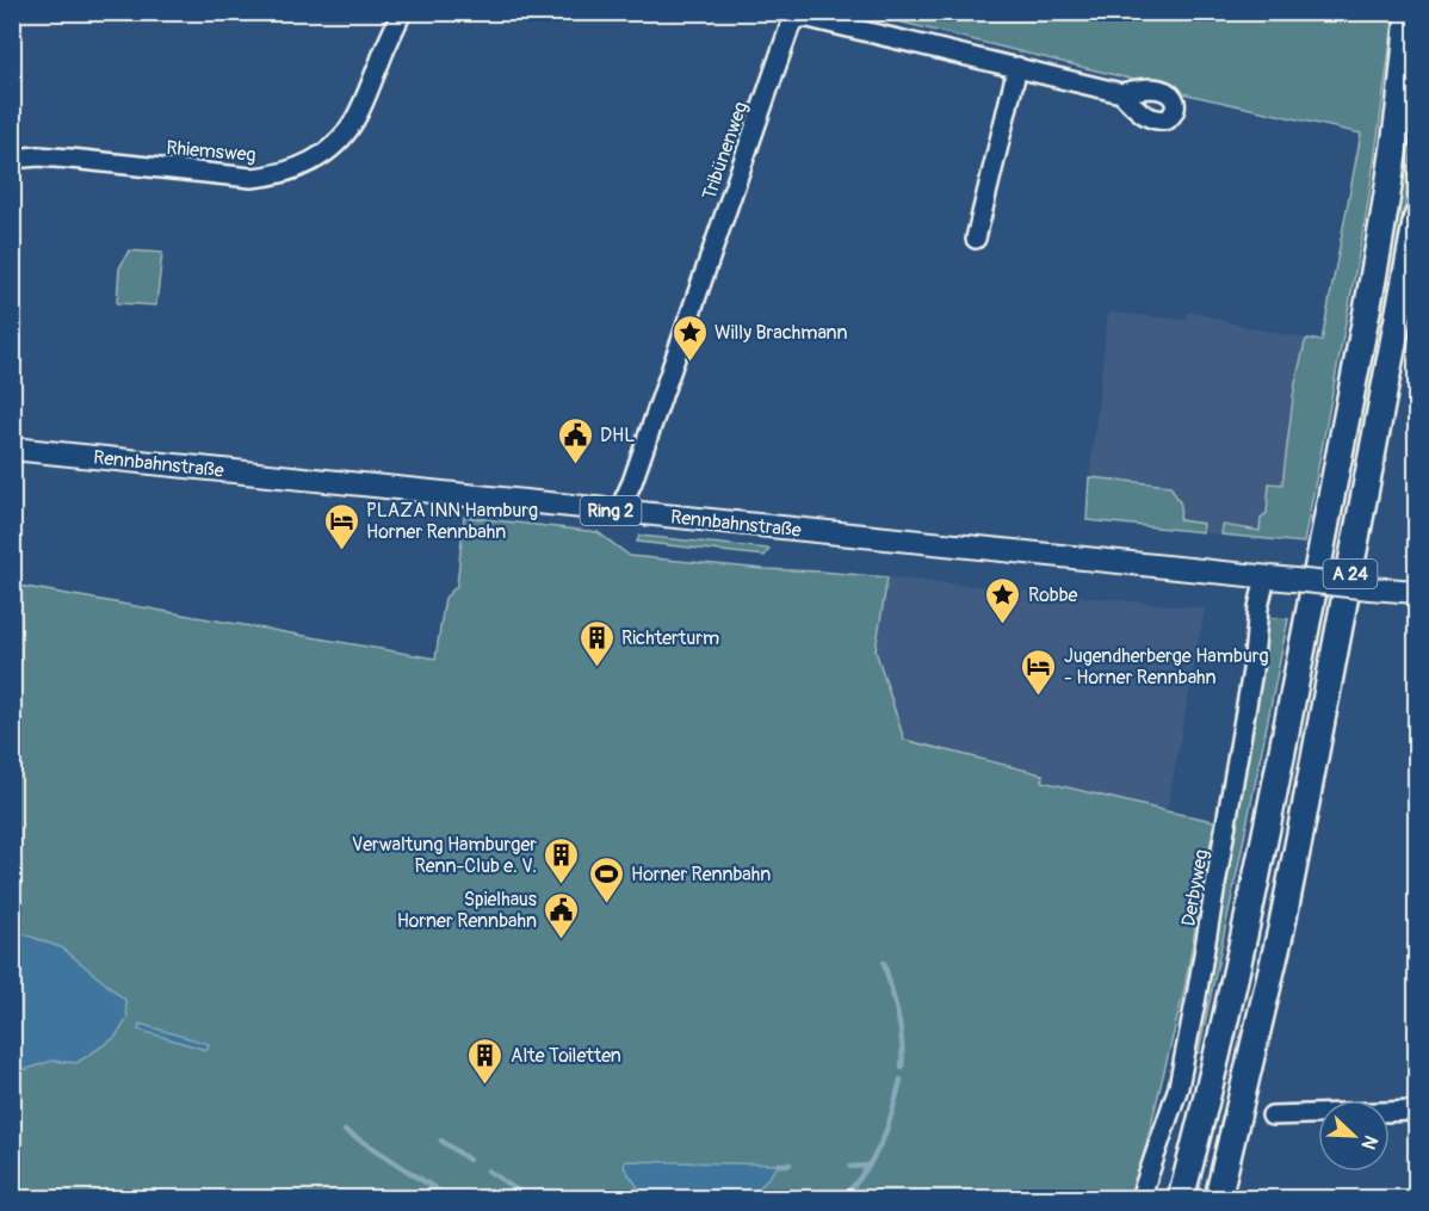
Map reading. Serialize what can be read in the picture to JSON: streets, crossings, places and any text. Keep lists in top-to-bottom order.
{
  "streets": {
    "highway": ["A 24"],
    "main road": ["Rennbahnstraße", "Ring 2"],
    "street": ["Rhiemsweg", "Tribünenweg", "Derbyweg"]
  },
  "crossings": [
    ["Tribünenweg", "Rennbahnstraße"],
    ["Rennbahnstraße", "Derbyweg"]
  ],
  "places": {
    "place": ["Willy Brachmann", "Robbe"],
    "public building": ["DHL", "Spielhaus Horner Rennbahn"],
    "hotel": ["PLAZA INN Hamburg Horner Rennbahn", "Jugendherberge Hamburg - Horner Rennbahn"],
    "building": ["Richterturm", "Verwaltung Hamburger Renn-Club e. V.", "Alte Toiletten"],
    "sports": ["Horner Rennbahn"]
  },
  "north": "bottom right"
}
